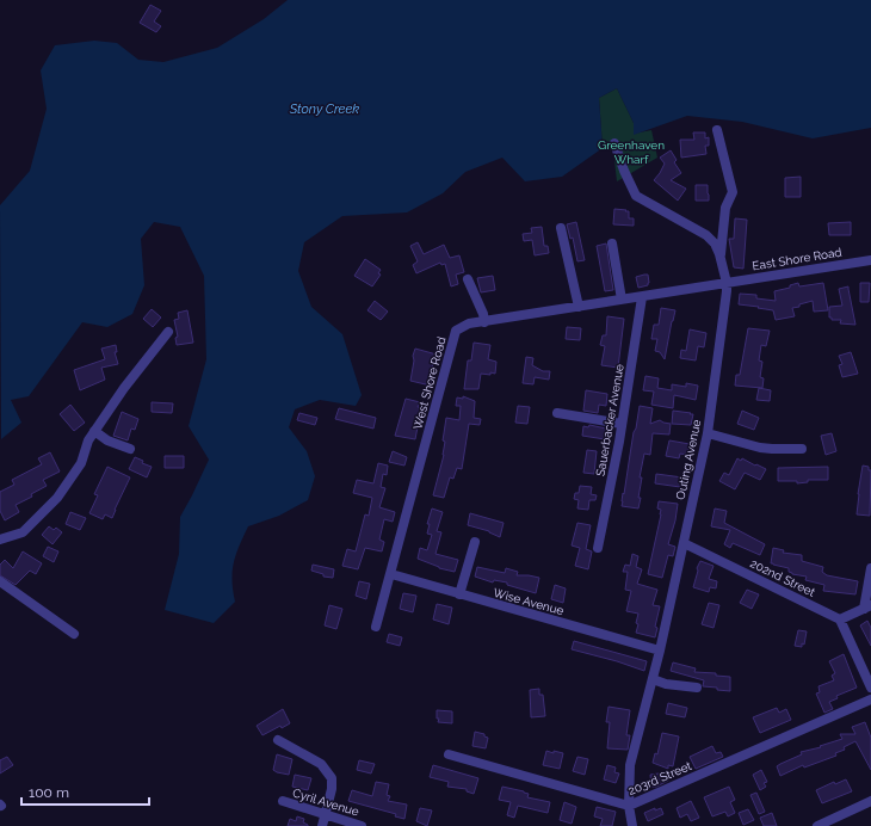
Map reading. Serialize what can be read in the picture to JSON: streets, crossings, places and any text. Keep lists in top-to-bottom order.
{
  "streets": {
    "street": [
      "East Shore Road",
      "West Shore Road",
      "Sauerbacker Avenue",
      "Outing Avenue",
      "202nd Street",
      "Wise Avenue",
      "203rd Street",
      "Cyril Avenue"
    ]
  },
  "crossings": [
    ["East Shore Road", "West Shore Road"],
    ["East Shore Road", "Outing Avenue"],
    ["West Shore Road", "Sauerbacker Avenue"],
    ["West Shore Road", "Outing Avenue"],
    ["West Shore Road", "Wise Avenue"],
    ["Outing Avenue", "202nd Street"],
    ["Outing Avenue", "Wise Avenue"],
    ["Outing Avenue", "203rd Street"]
  ],
  "water": ["Stony Creek"],
  "parks": ["Greenhaven Wharf"],
  "scale_bar": "100 m"
}
